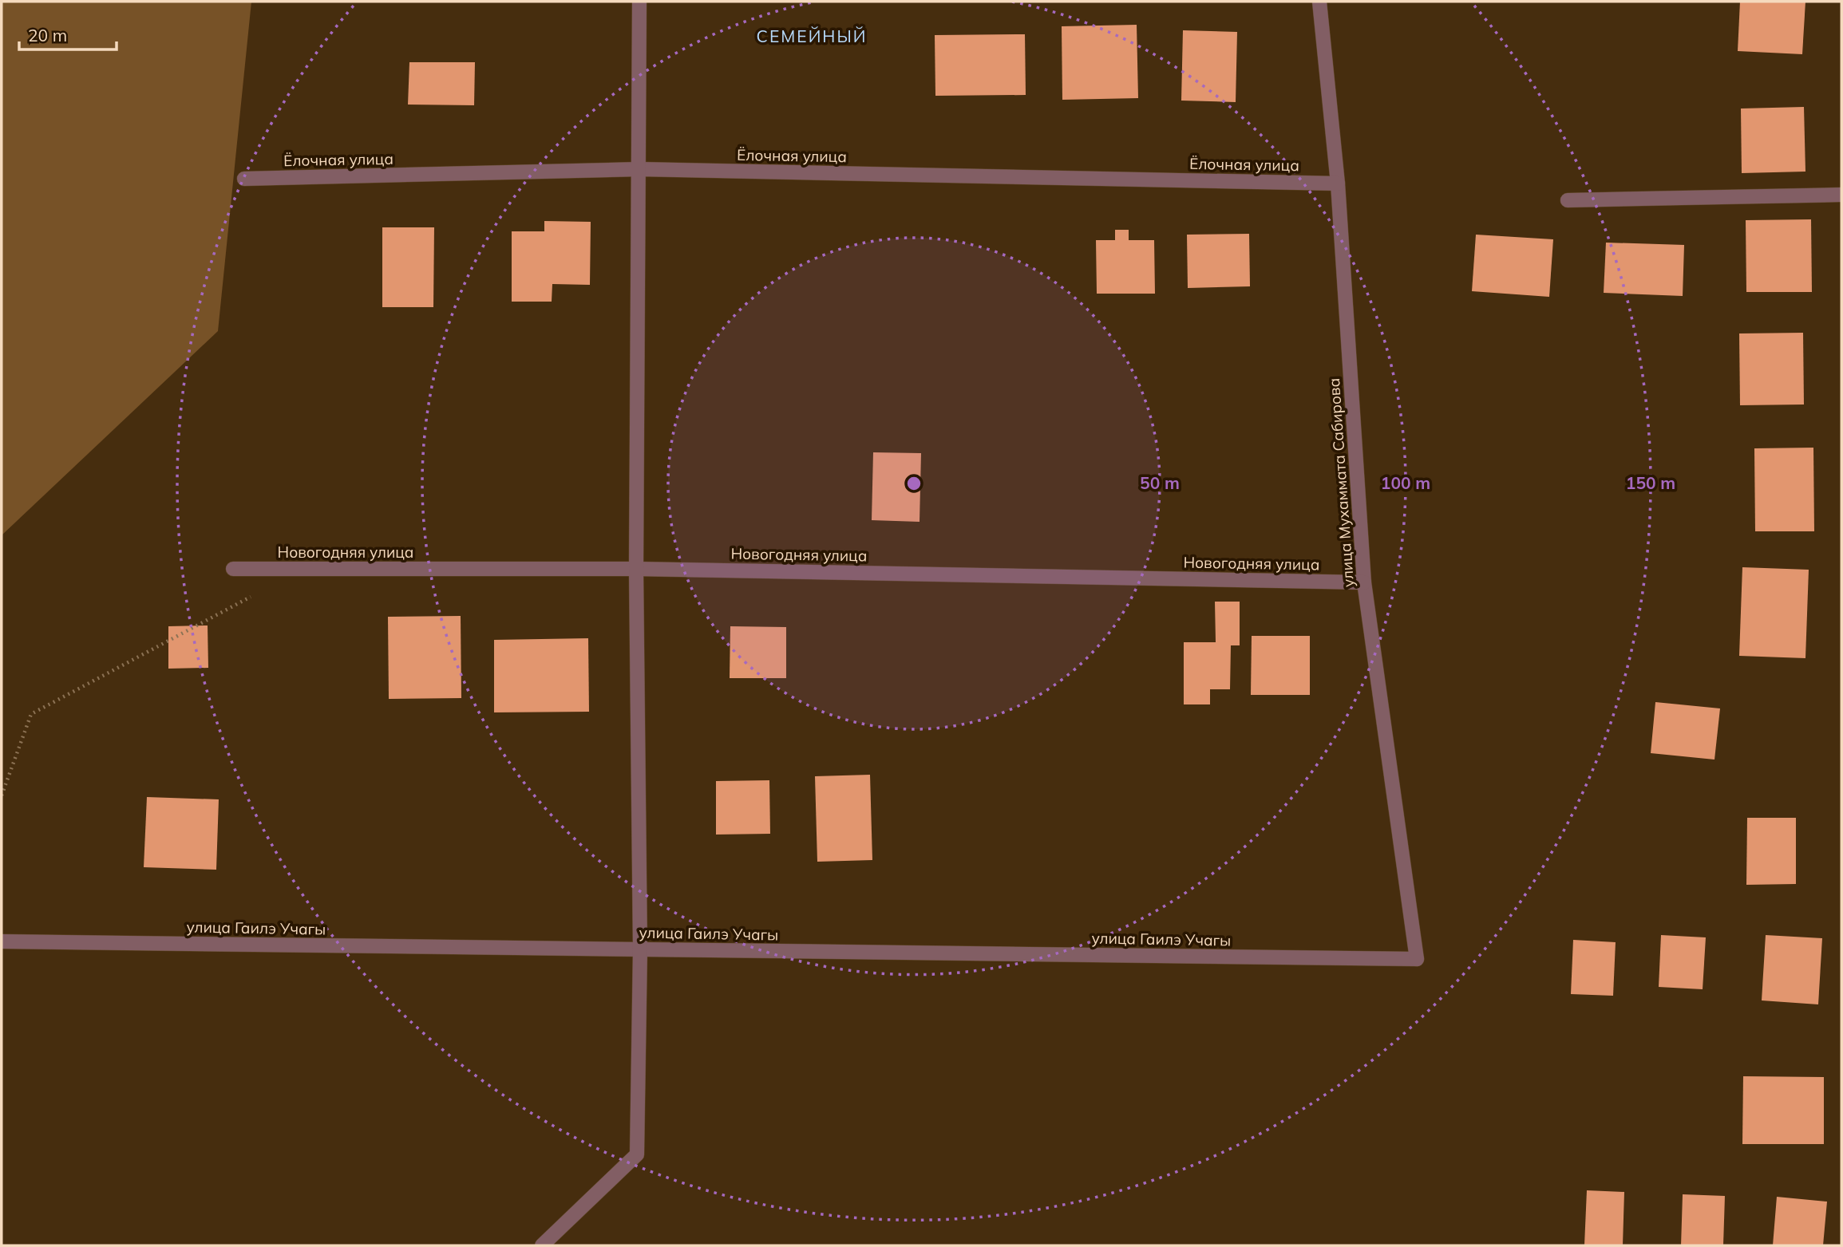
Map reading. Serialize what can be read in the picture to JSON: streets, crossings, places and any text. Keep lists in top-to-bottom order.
{
  "streets": {
    "street": [
      "Ёлочная улица",
      "улица Мухаммата Сабирова",
      "Новогодняя улица",
      "улица Гаилэ Учагы"
    ]
  },
  "crossings": [
    ["Ёлочная улица", "улица Мухаммата Сабирова"],
    ["улица Мухаммата Сабирова", "Новогодняя улица"],
    ["улица Мухаммата Сабирова", "улица Гаилэ Учагы"]
  ],
  "districts": ["СЕМЕЙНЫЙ"],
  "scale_bar": "20 m",
  "rings": ["50 m", "100 m", "150 m"]
}
